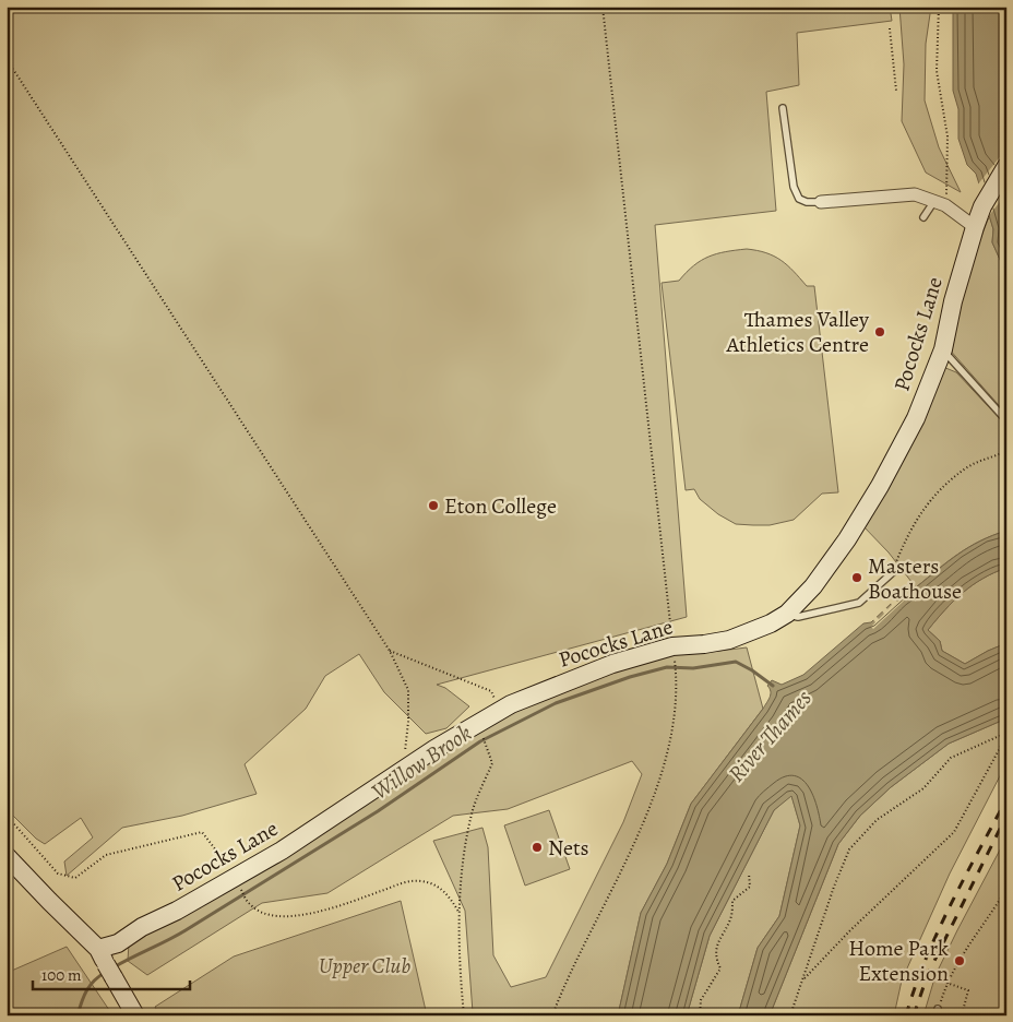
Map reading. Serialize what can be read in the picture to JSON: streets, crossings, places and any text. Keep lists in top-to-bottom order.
{
  "streets": {
    "main road": ["Pococks Lane"]
  },
  "water": ["River Thames", "Willow Brook"],
  "parks": ["Upper Club"],
  "places": [
    "Thames Valley Athletics Centre",
    "Eton College",
    "Masters Boathouse",
    "Nets",
    "Home Park Extension"
  ],
  "scale_bar": "100 m"
}
